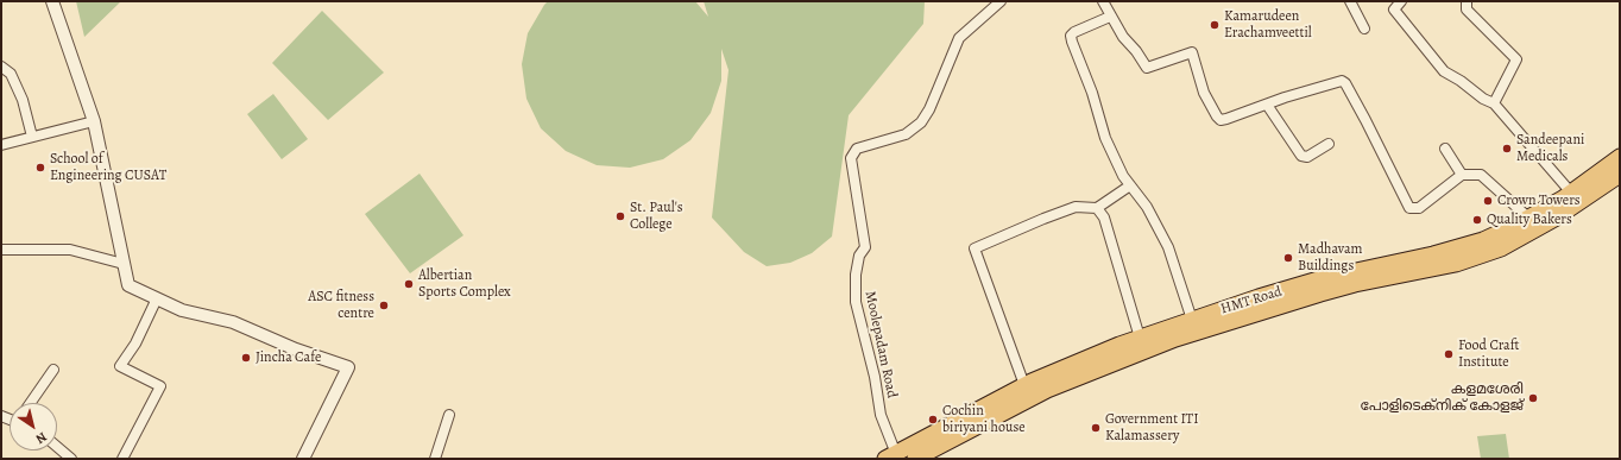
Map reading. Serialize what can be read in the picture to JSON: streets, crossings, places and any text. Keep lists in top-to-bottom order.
{
  "streets": {
    "main road": ["HMT Road"],
    "street": ["Moolepadam Road"]
  },
  "crossings": [
    ["HMT Road", "Moolepadam Road"]
  ],
  "places": [
    "Kamarudeen Erachamveettil",
    "Sandeepani Medicals",
    "School of Engineering CUSAT",
    "Crown Towers",
    "St. Paul's College",
    "Quality Bakers",
    "Madhavam Buildings",
    "Albertian Sports Complex",
    "ASC fitness centre",
    "Food Craft Institute",
    "Jincha Cafe",
    "കളമശേരി പോളിടെക്നിക് കോളജ്",
    "Cochin biriyani house",
    "Government ITI Kalamassery"
  ],
  "north": "bottom right"
}
